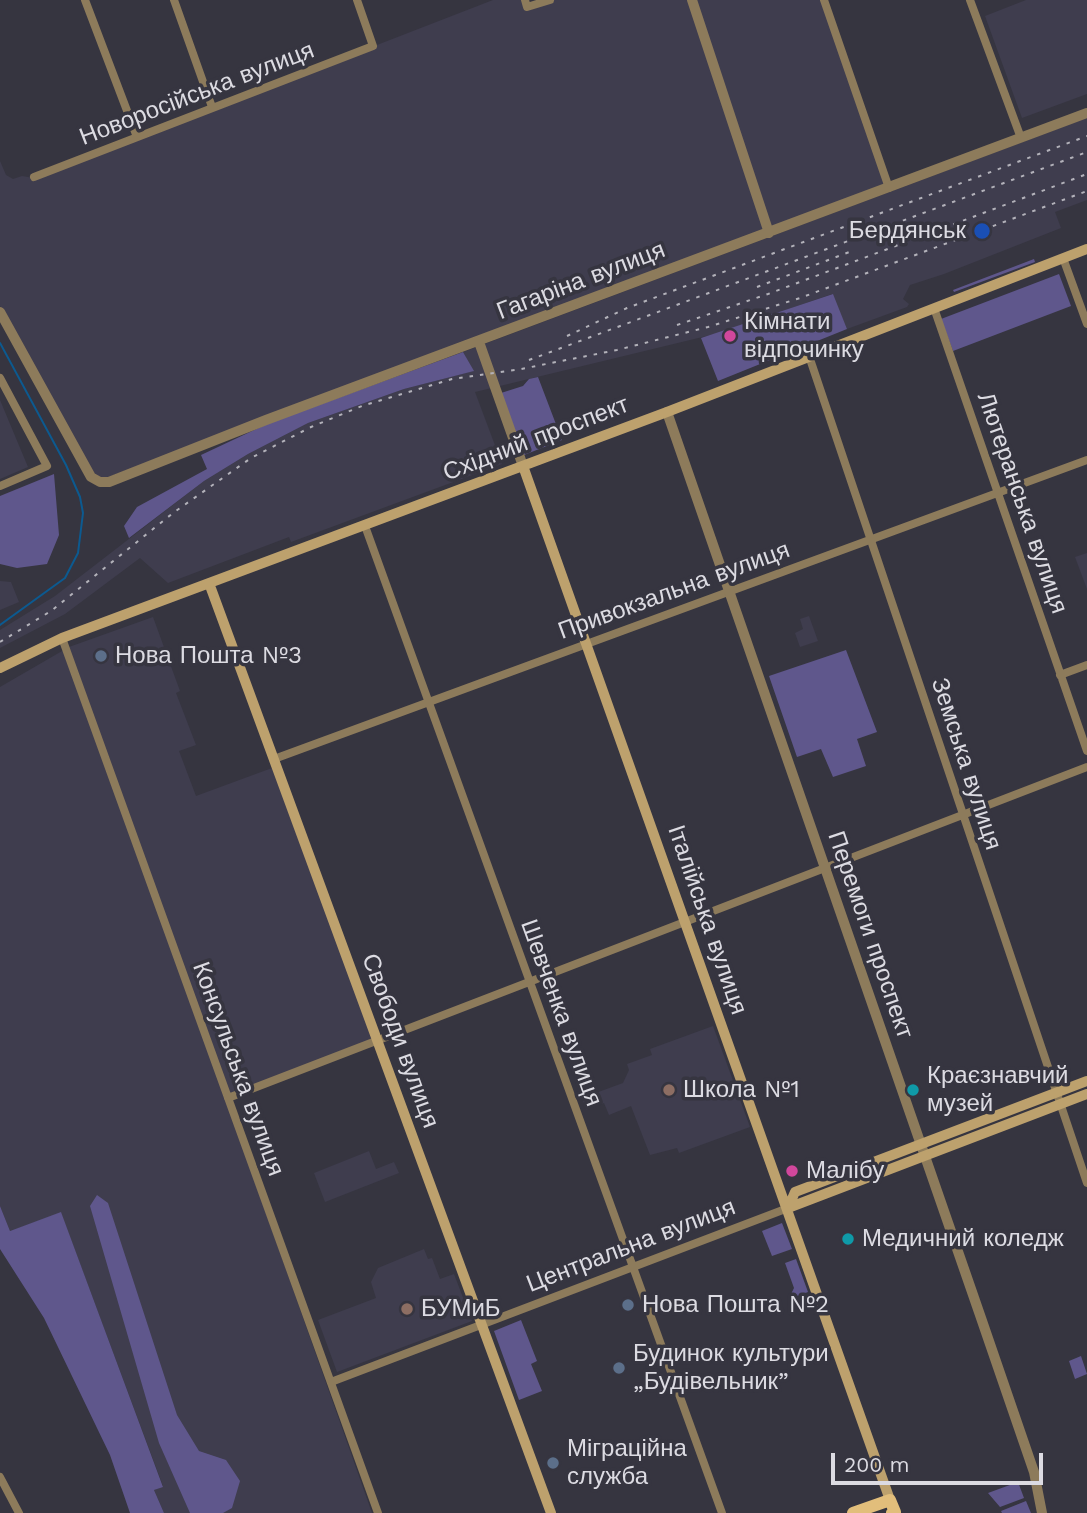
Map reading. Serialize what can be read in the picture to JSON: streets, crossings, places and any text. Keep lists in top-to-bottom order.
{
  "streets": {
    "main road": [
      "Східний проспект",
      "Італійська вулиця",
      "Свободи вулиця",
      "Центральна вулиця"
    ],
    "street": [
      "Новоросійська вулиця",
      "Гагаріна вулиця",
      "Лютеранська вулиця",
      "Привокзальна вулиця",
      "Земська вулиця",
      "Перемоги проспект",
      "Шевченка вулиця",
      "Консульська вулиця"
    ]
  },
  "crossings": [
    ["Гагаріна вулиця", "Італійська вулиця"],
    ["Східний проспект", "Лютеранська вулиця"],
    ["Східний проспект", "Земська вулиця"],
    ["Східний проспект", "Італійська вулиця"],
    ["Східний проспект", "Перемоги проспект"],
    ["Східний проспект", "Шевченка вулиця"],
    ["Східний проспект", "Свободи вулиця"],
    ["Східний проспект", "Консульська вулиця"],
    ["Лютеранська вулиця", "Привокзальна вулиця"],
    ["Привокзальна вулиця", "Земська вулиця"],
    ["Привокзальна вулиця", "Італійська вулиця"],
    ["Привокзальна вулиця", "Перемоги проспект"],
    ["Привокзальна вулиця", "Шевченка вулиця"],
    ["Привокзальна вулиця", "Свободи вулиця"],
    ["Земська вулиця", "Центральна вулиця"],
    ["Італійська вулиця", "Центральна вулиця"],
    ["Перемоги проспект", "Центральна вулиця"],
    ["Шевченка вулиця", "Центральна вулиця"],
    ["Свободи вулиця", "Центральна вулиця"],
    ["Консульська вулиця", "Центральна вулиця"]
  ],
  "places": [
    "Бердянськ",
    "Кімнати відпочинку",
    "Нова Пошта №3",
    "Школа №1",
    "Краєзнавчий музей",
    "Малібу",
    "Медичний коледж",
    "Нова Пошта №2",
    "БУМиБ",
    "Будинок культури „Будівельник”",
    "Міграційна служба"
  ],
  "scale_bar": "200 m"
}
